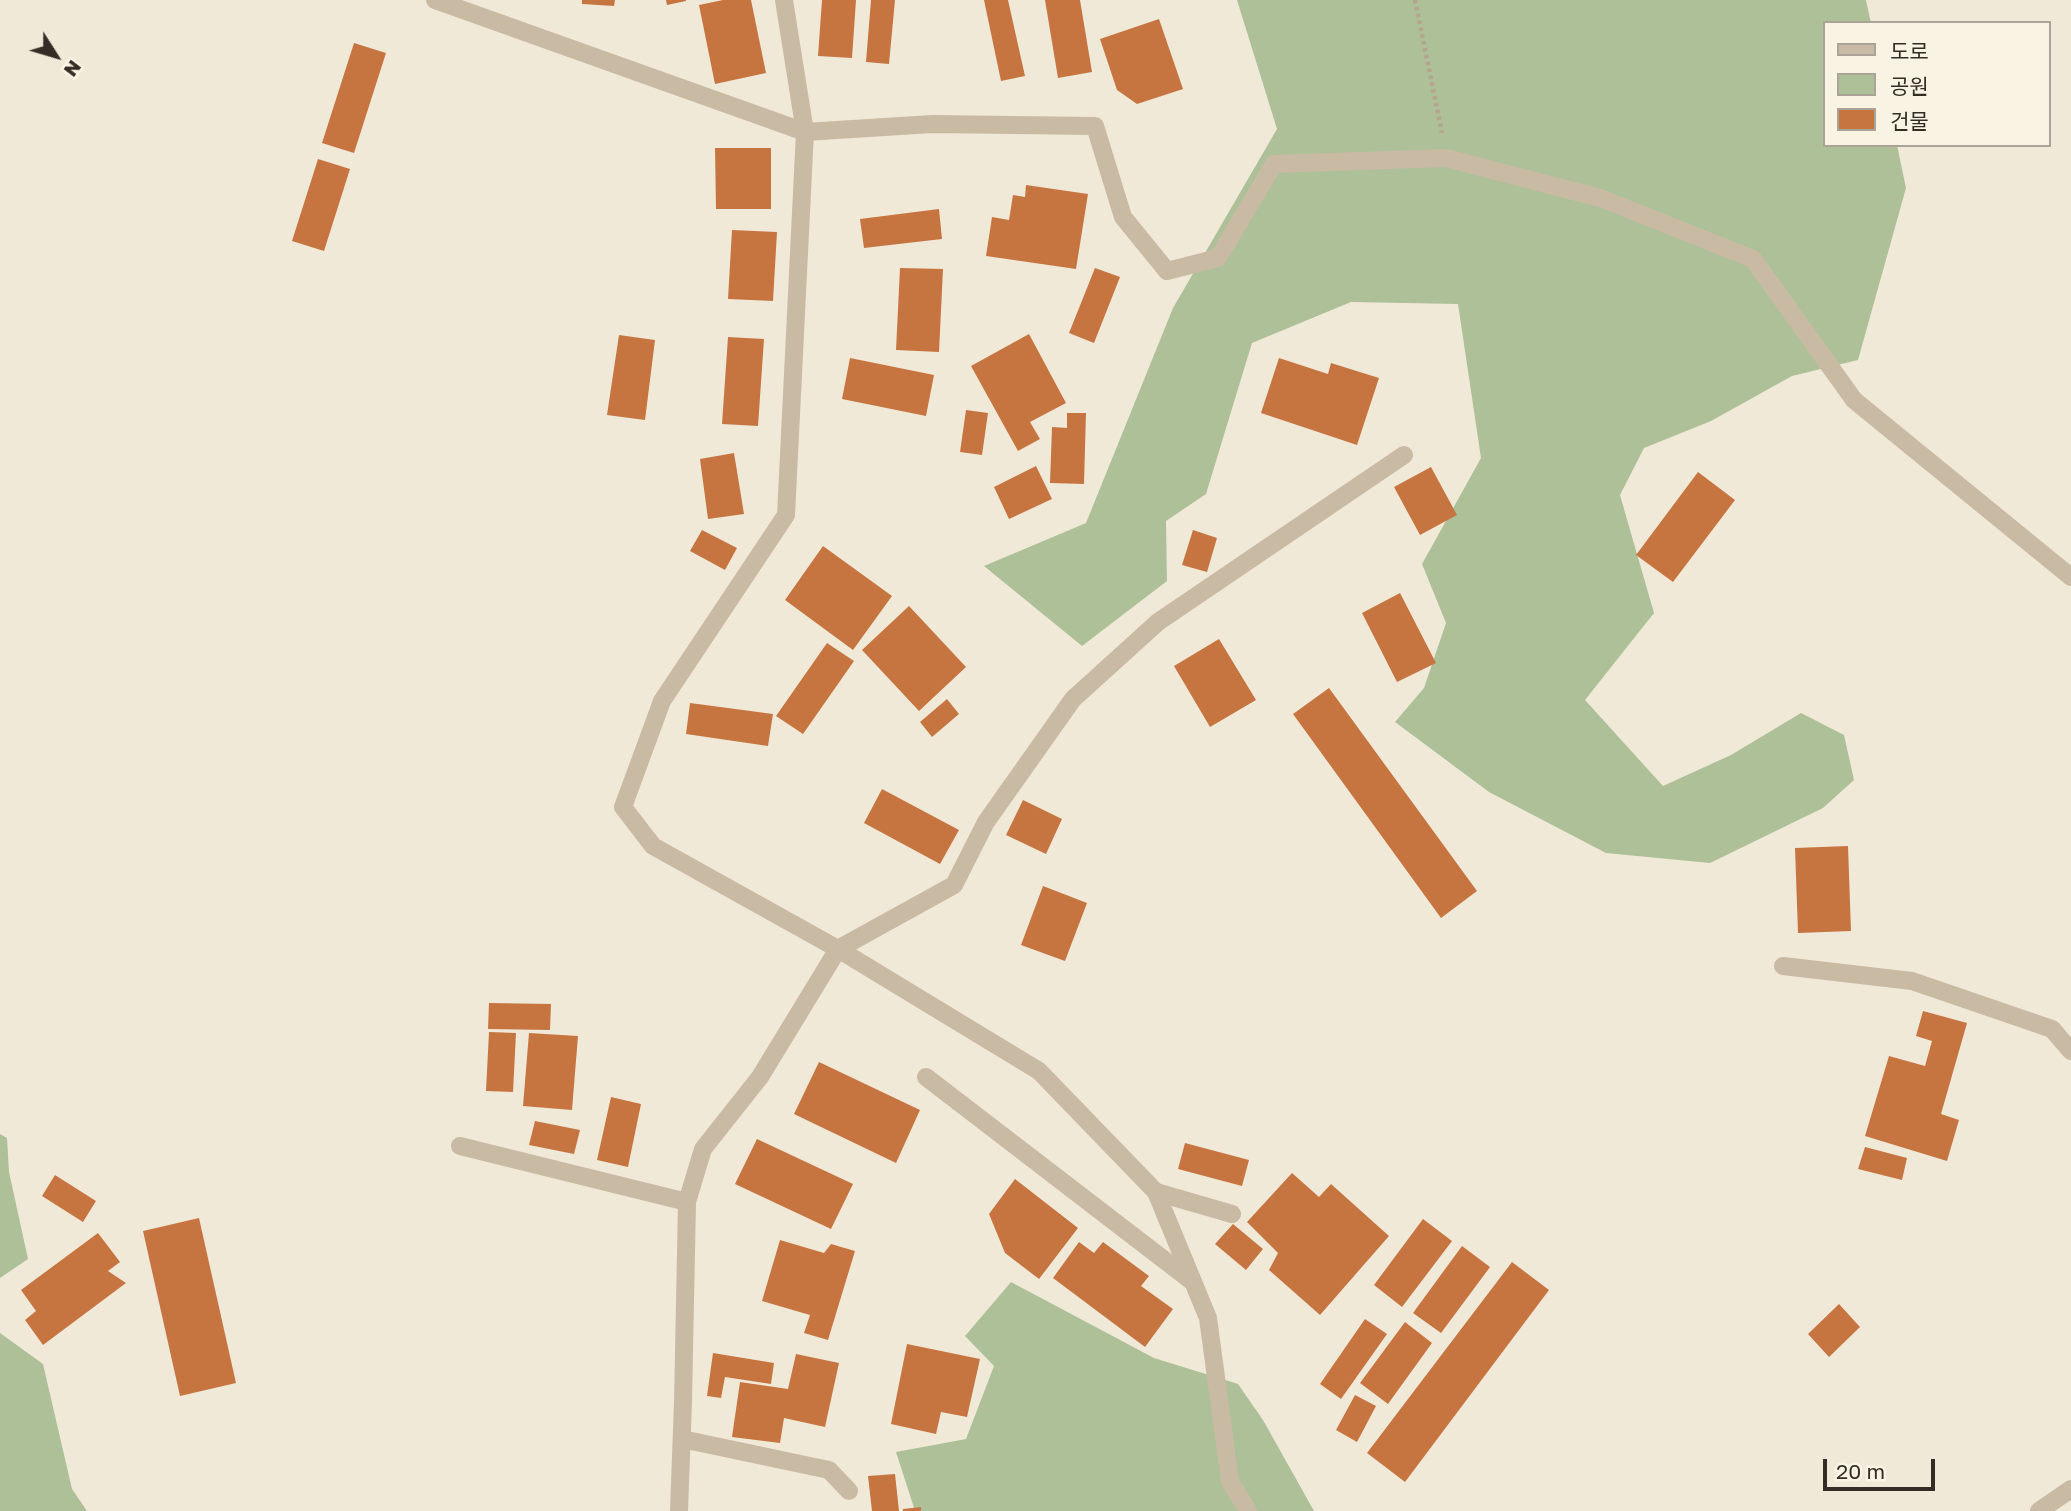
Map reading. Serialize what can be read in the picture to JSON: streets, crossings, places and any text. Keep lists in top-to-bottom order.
{
  "legend": ["도로", "공원", "건물"],
  "scale_bar": "20 m",
  "north": "bottom right"
}
